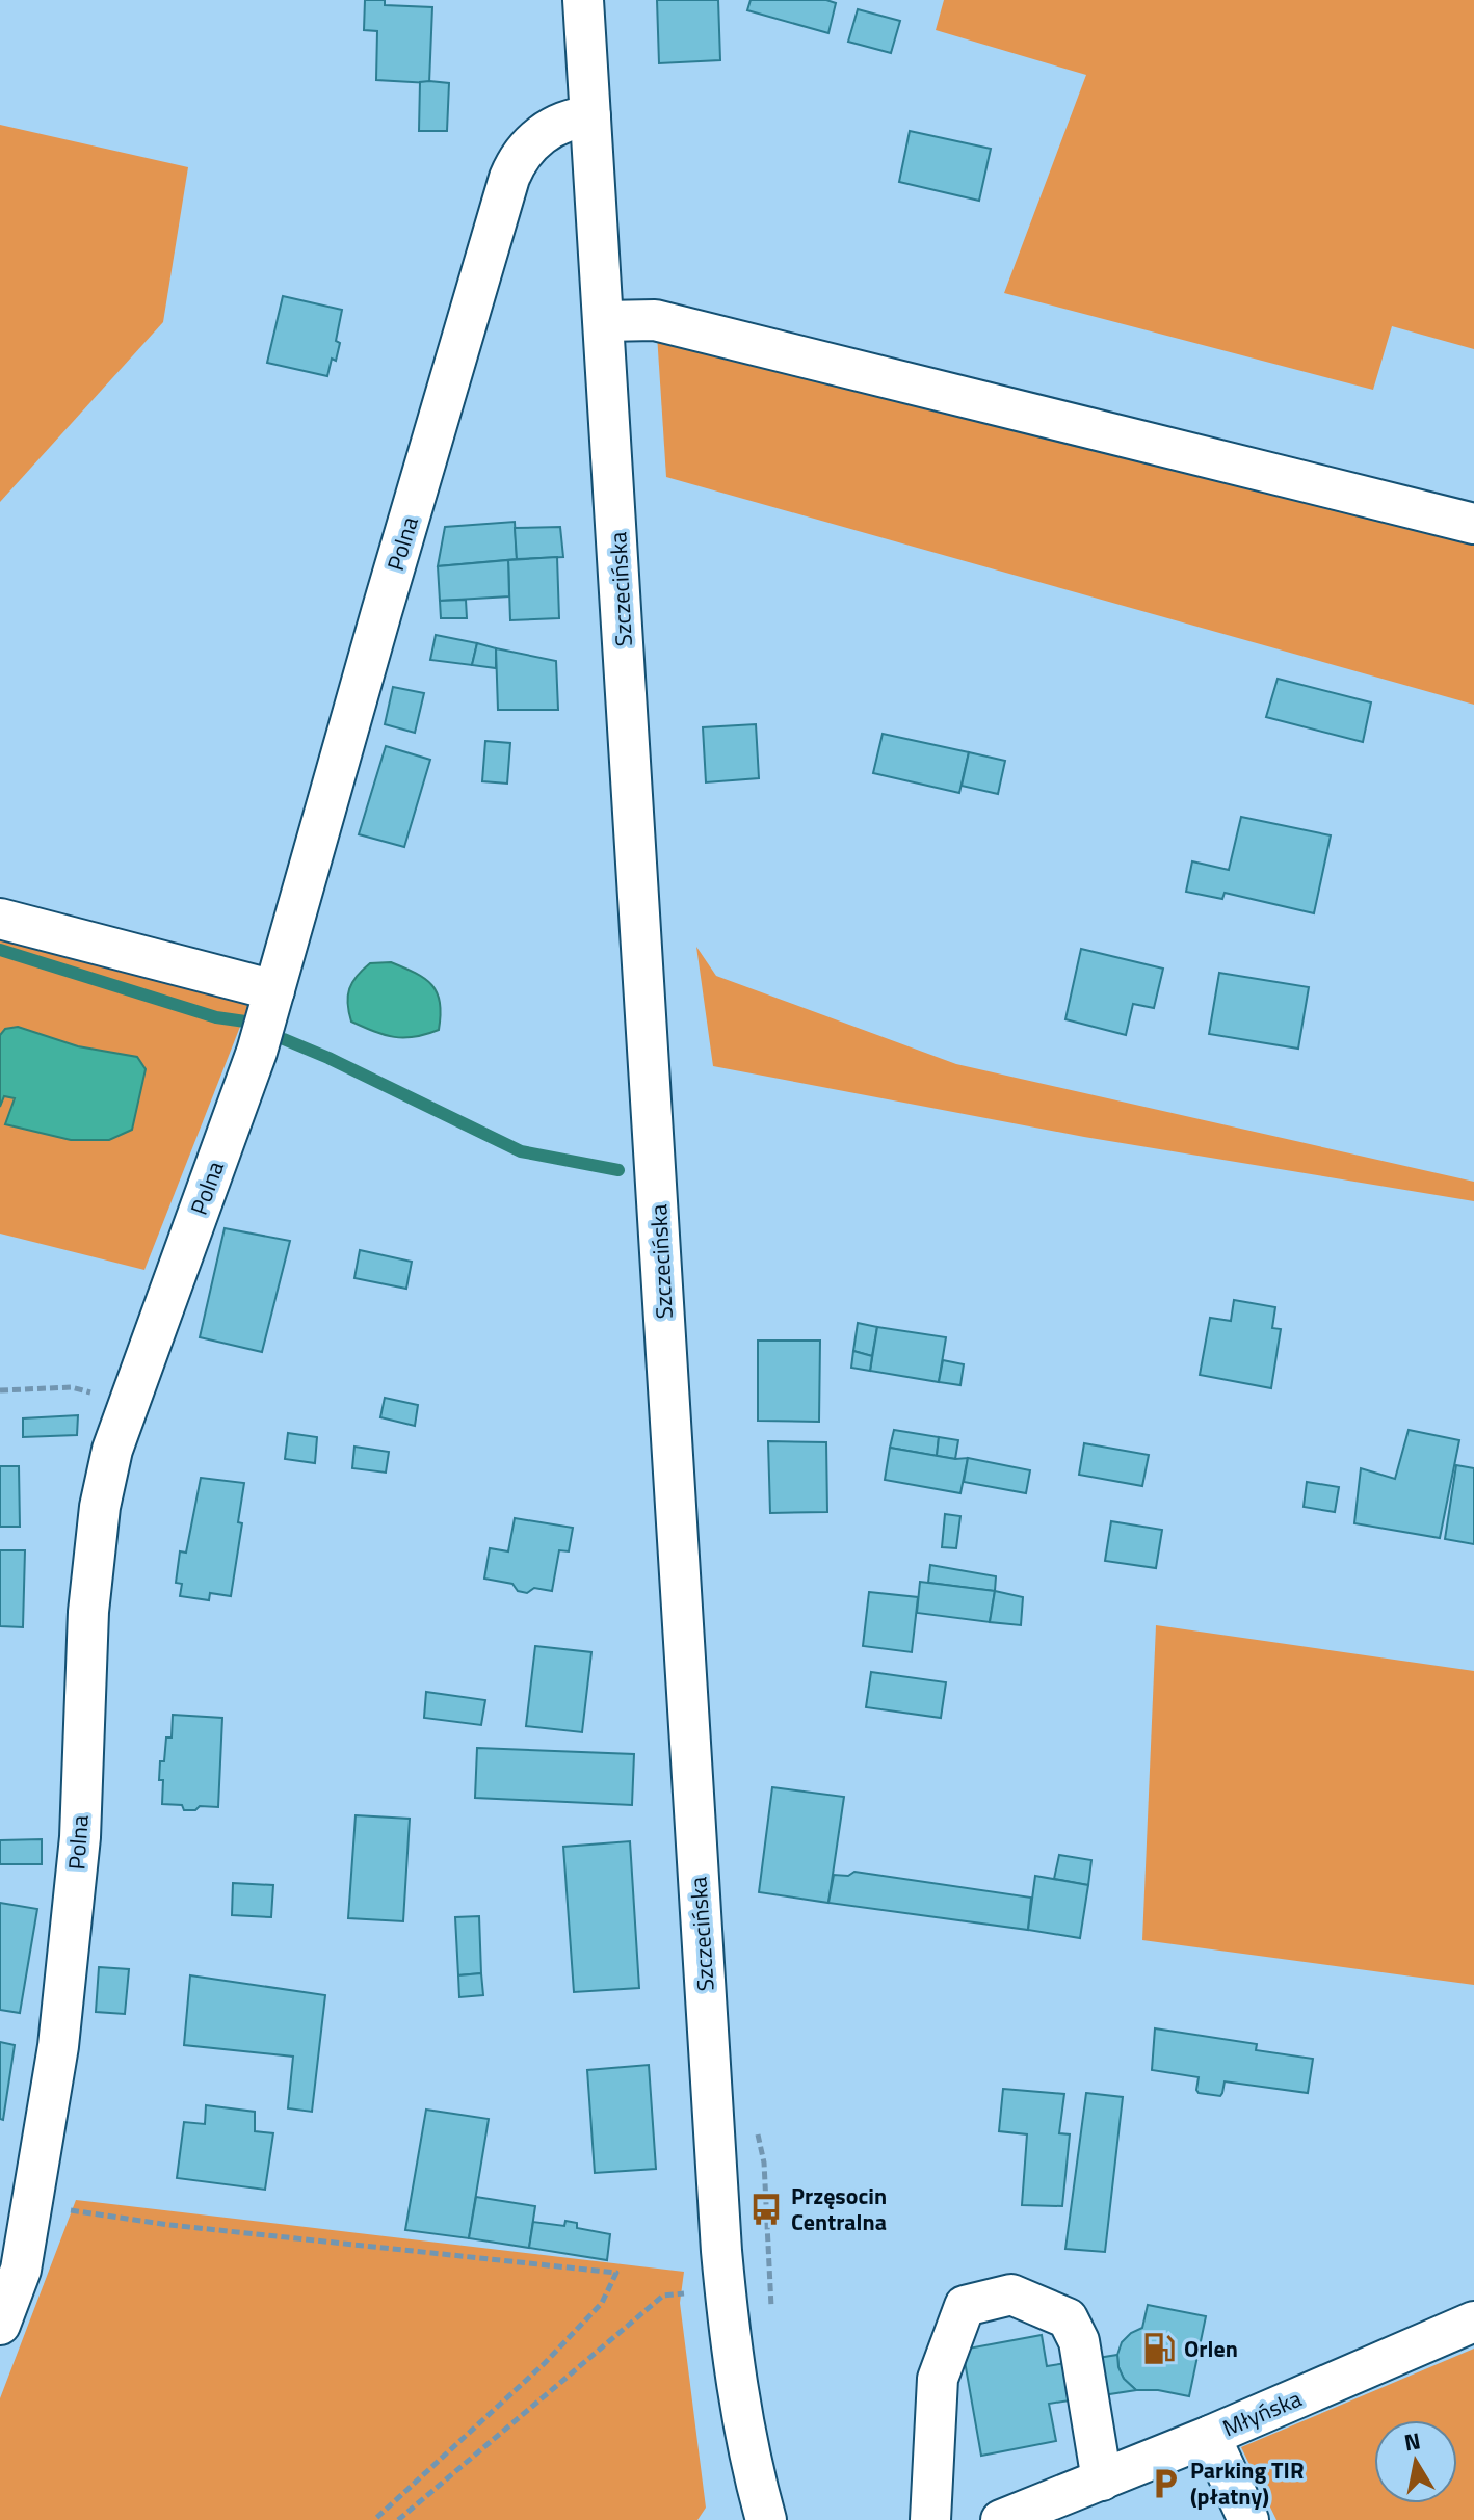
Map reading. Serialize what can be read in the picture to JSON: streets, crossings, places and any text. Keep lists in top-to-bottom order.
{
  "streets": {
    "street": ["Polna", "Szczecińska", "Młyńska"]
  },
  "crossings": [
    ["Polna", "Szczecińska"]
  ],
  "places": {
    "bus stop": ["Przęsocin Centralna"],
    "fuel station": ["Orlen"],
    "parking": ["Parking TIR (płatny)"]
  },
  "north": "top"
}
